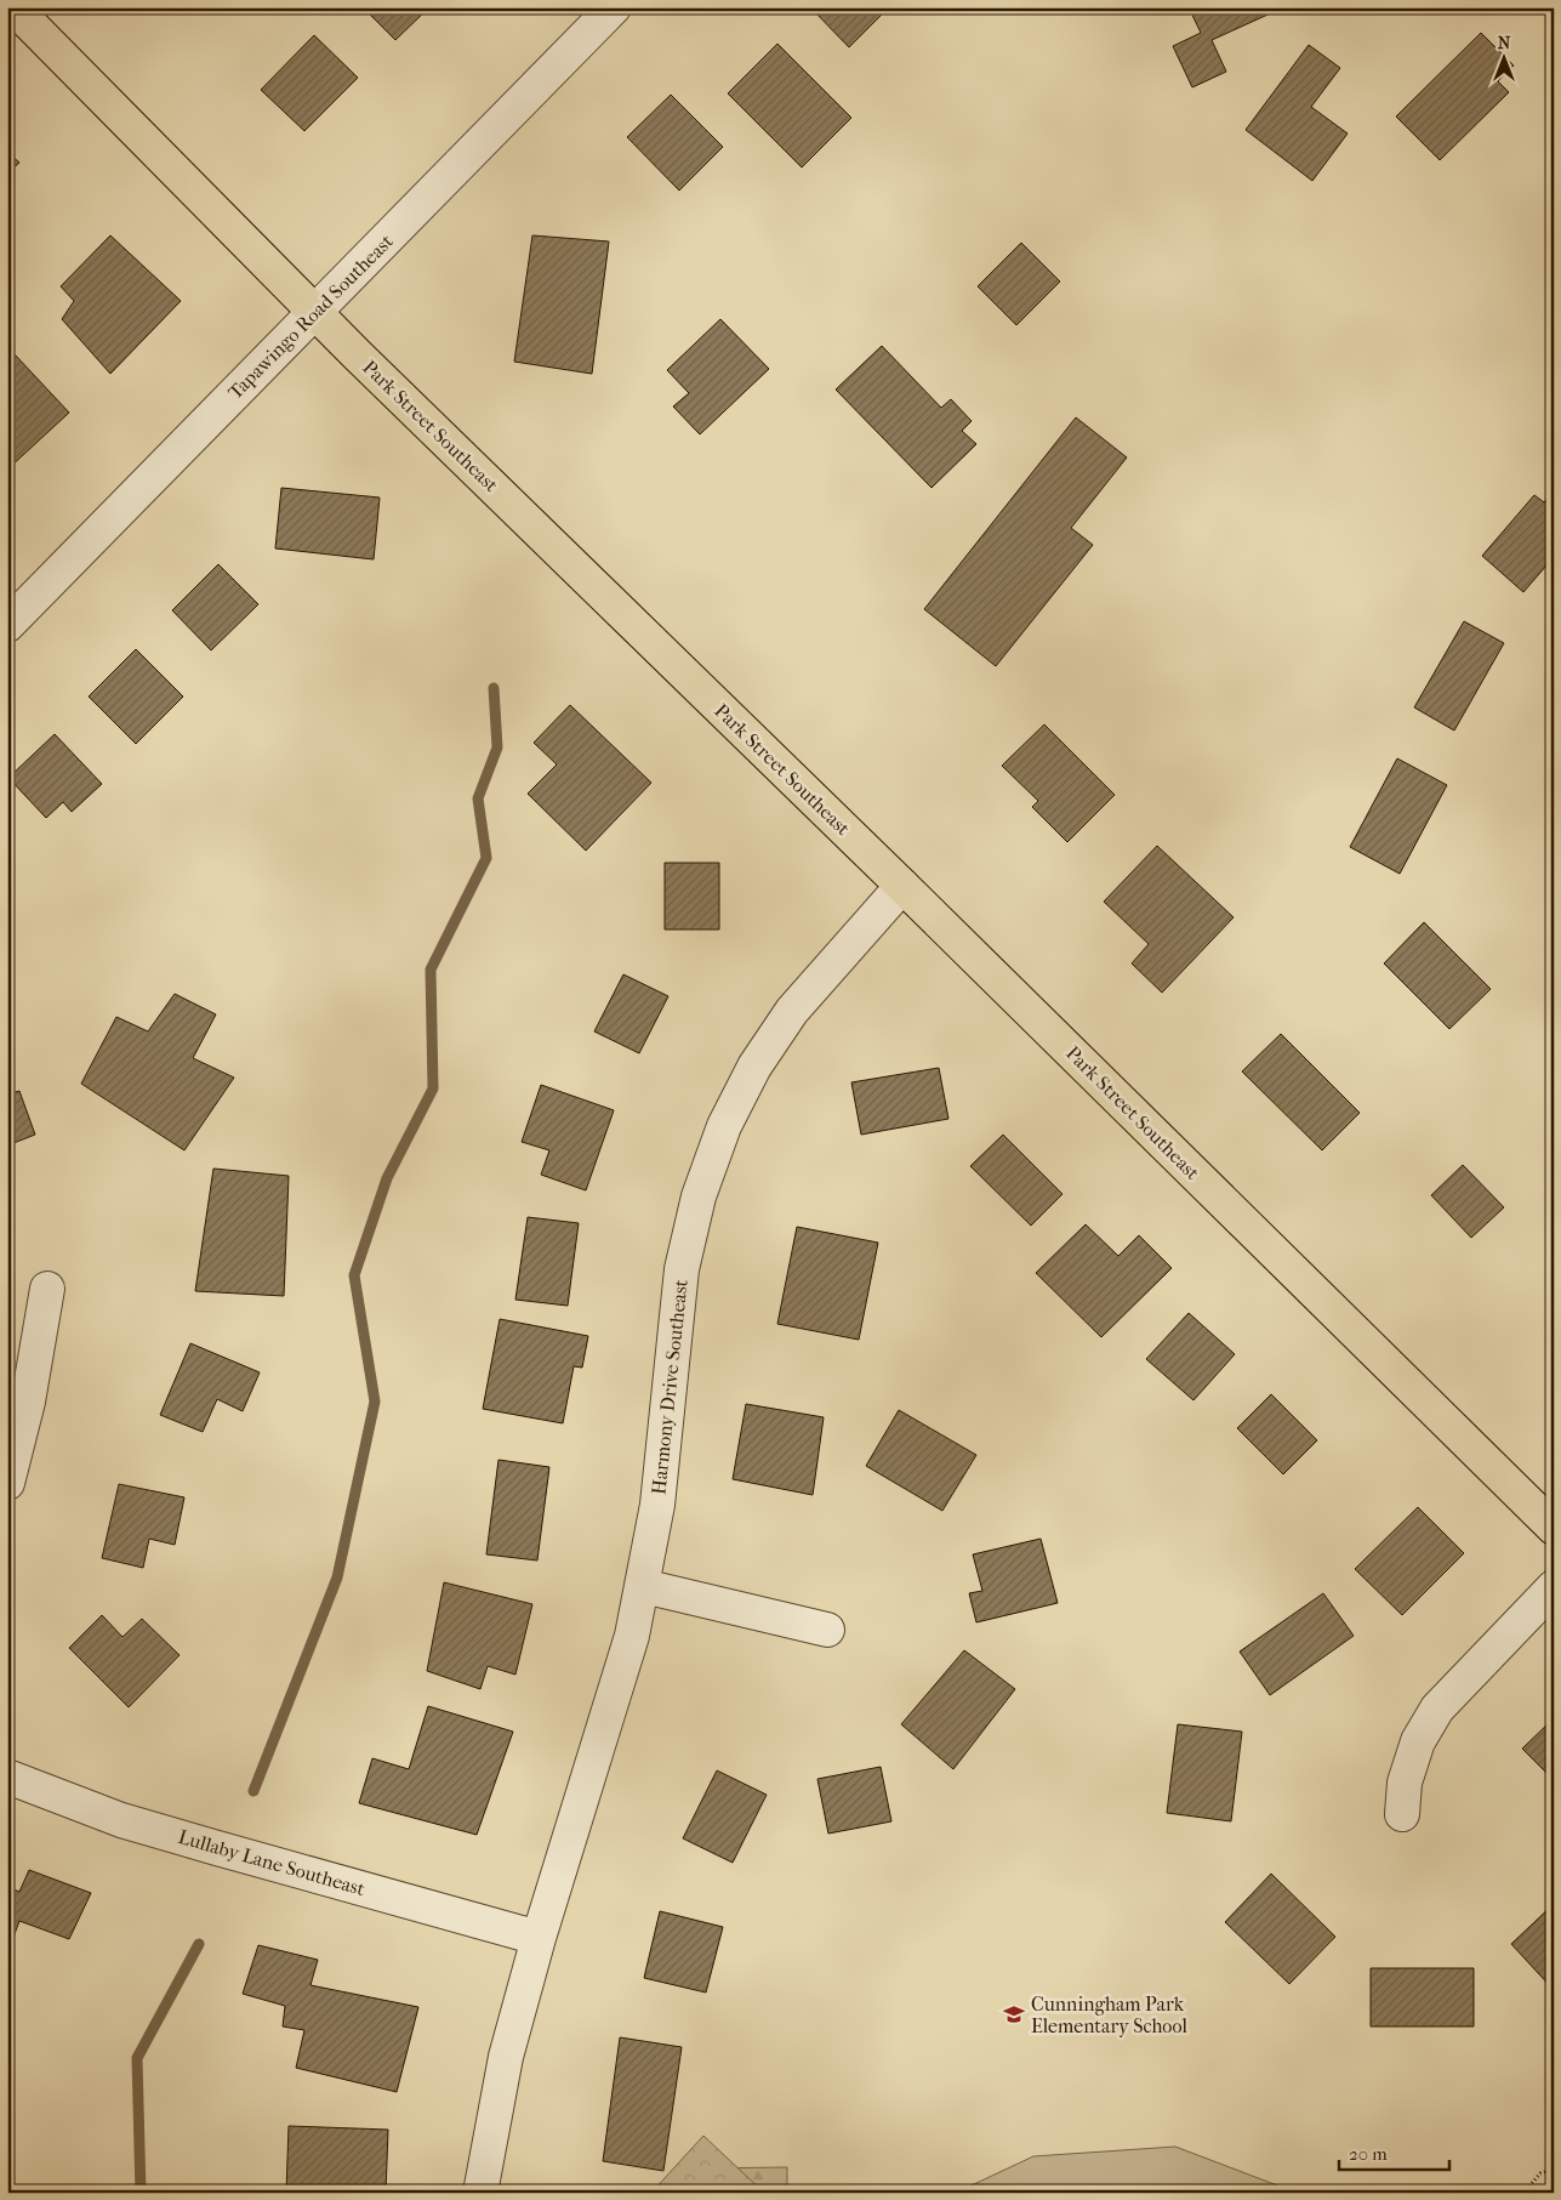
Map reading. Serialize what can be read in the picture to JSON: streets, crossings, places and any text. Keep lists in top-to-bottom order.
{
  "streets": {
    "main road": ["Park Street Southeast"],
    "street": ["Tapawingo Road Southeast", "Harmony Drive Southeast", "Lullaby Lane Southeast"]
  },
  "crossings": [
    ["Tapawingo Road Southeast", "Park Street Southeast"],
    ["Park Street Southeast", "Harmony Drive Southeast"],
    ["Harmony Drive Southeast", "Lullaby Lane Southeast"]
  ],
  "places": {
    "school or university": ["Cunningham Park Elementary School"]
  },
  "scale_bar": "20 m",
  "north": "top"
}
